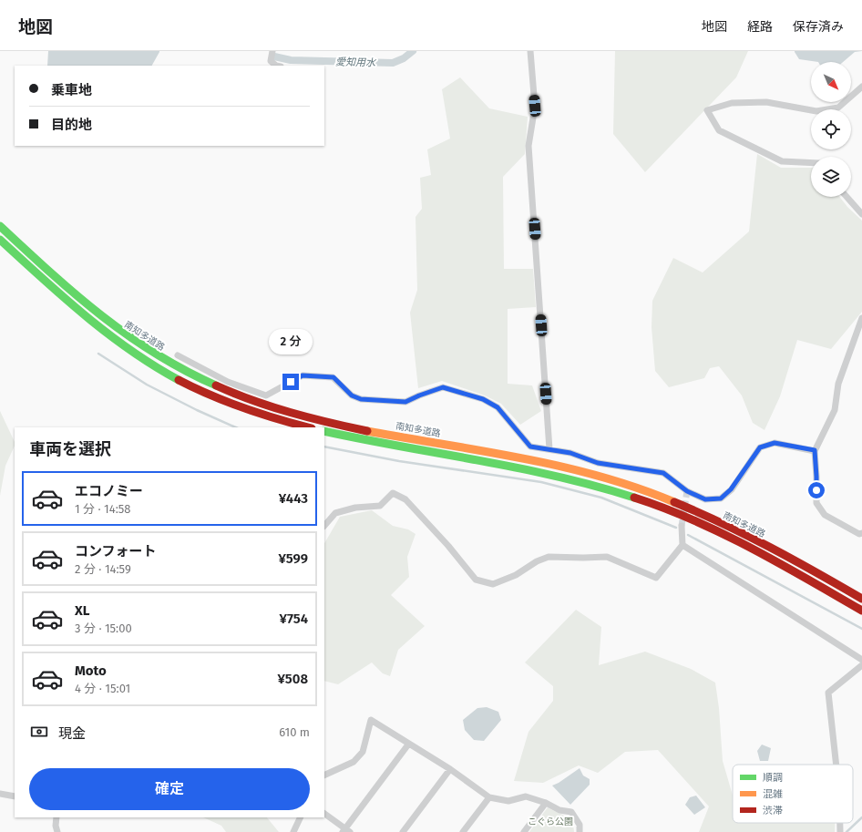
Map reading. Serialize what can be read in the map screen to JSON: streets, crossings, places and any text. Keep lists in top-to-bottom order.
{
  "streets": {
    "highway": ["南知多道路"]
  },
  "water": ["愛知用水"],
  "parks": ["こぐら公園"],
  "legend": ["順調", "混雑", "渋滞"],
  "north": "bottom right",
  "page": {
    "header": "地図",
    "nav": ["地図", "経路", "保存済み"],
    "banner": ["乗車地", "目的地"],
    "bubble": "2 分",
    "heading": "車両を選択",
    "list": [
      {
        "name": "エコノミー",
        "note": "1 分 · 14:58",
        "value": "¥443"
      },
      {
        "name": "コンフォート",
        "note": "2 分 · 14:59",
        "value": "¥599"
      },
      {
        "name": "XL",
        "note": "3 分 · 15:00",
        "value": "¥754"
      },
      {
        "name": "Moto",
        "note": "4 分 · 15:01",
        "value": "¥508"
      }
    ],
    "pay": ["現金", "610 m"],
    "buttons": "確定"
  }
}
